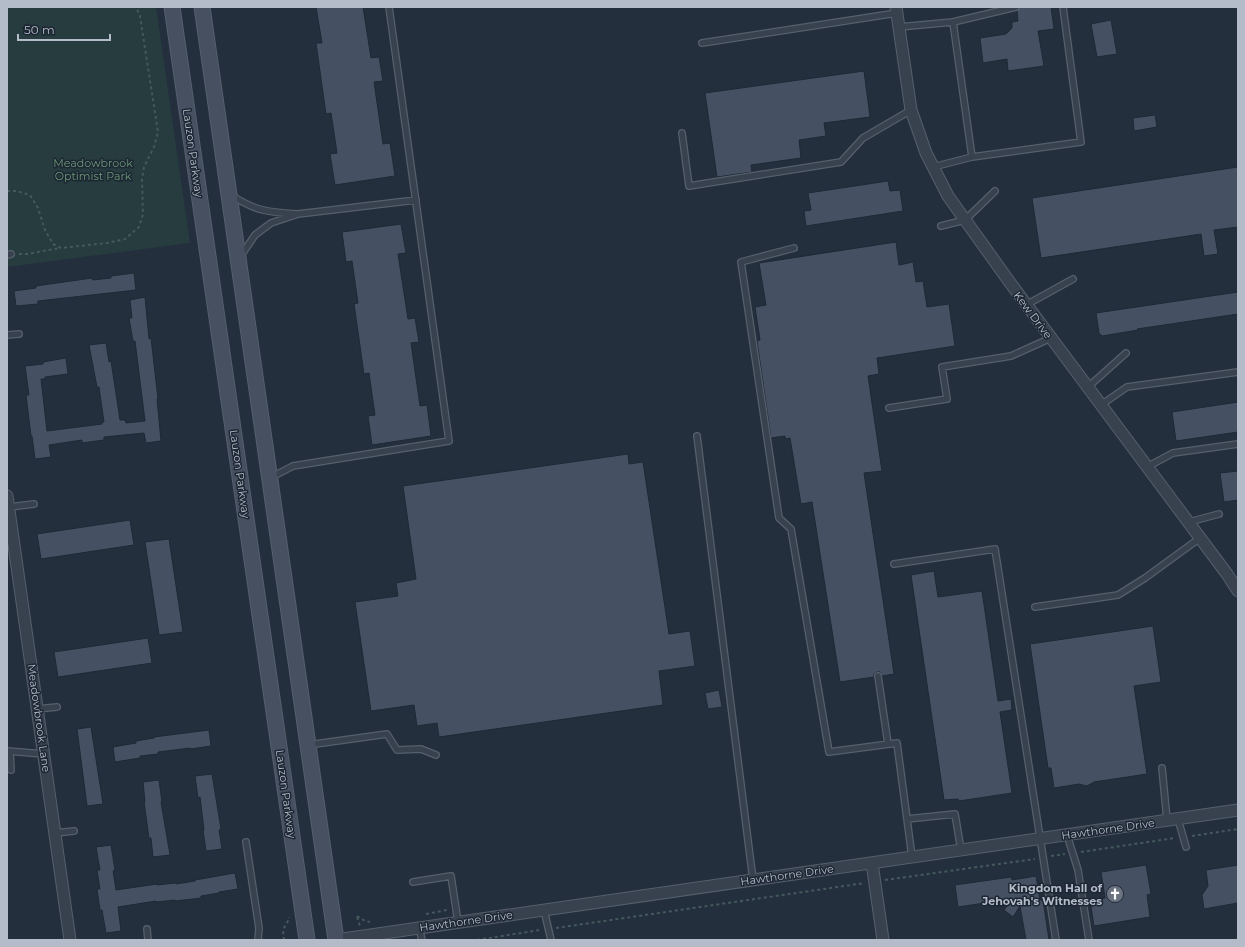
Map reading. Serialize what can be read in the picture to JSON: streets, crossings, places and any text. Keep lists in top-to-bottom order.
{
  "streets": {
    "main road": ["Lauzon Parkway"],
    "street": ["Kew Drive", "Meadowbrook Lane", "Hawthorne Drive"]
  },
  "parks": ["Meadowbrook Optimist Park"],
  "places": {
    "church": ["Kingdom Hall of Jehovah's Witnesses"]
  },
  "scale_bar": "50 m"
}
